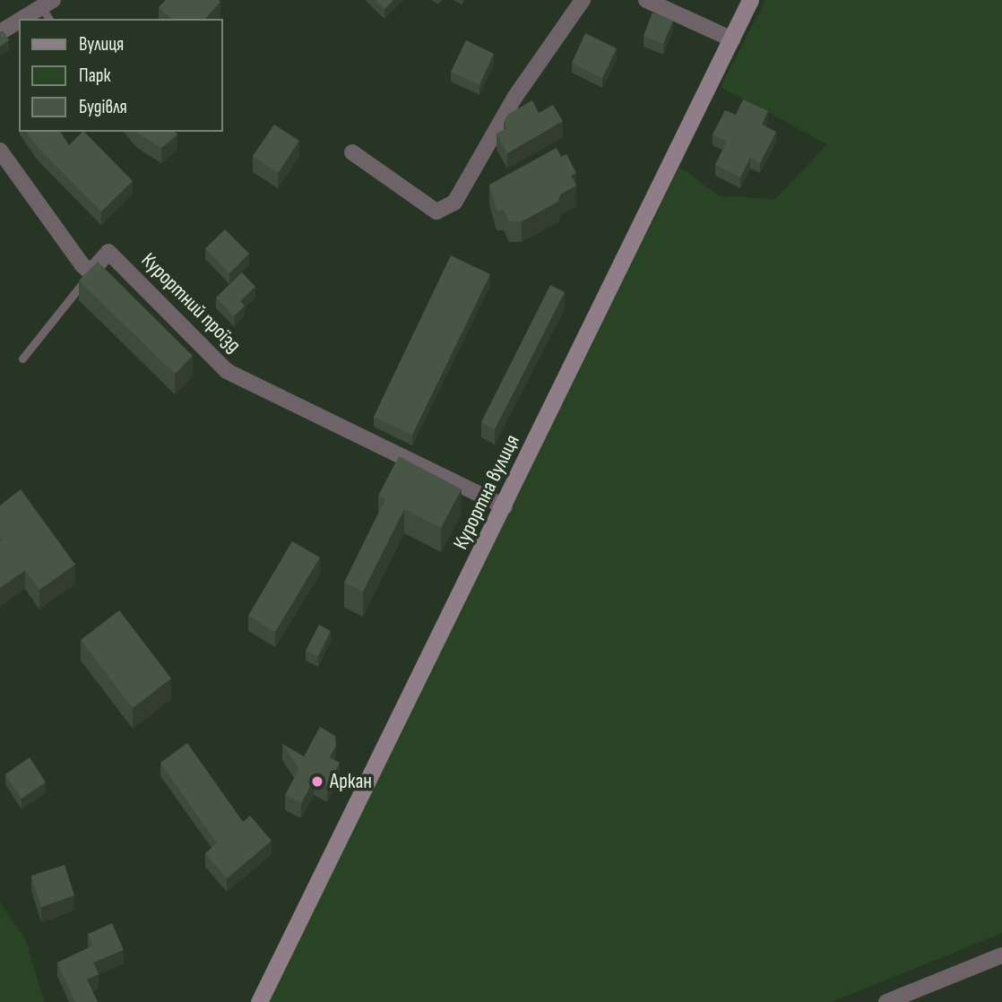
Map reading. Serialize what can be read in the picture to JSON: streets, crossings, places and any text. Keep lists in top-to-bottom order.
{
  "streets": {
    "main road": ["Курортна вулиця"],
    "street": ["Курортний проїзд"]
  },
  "crossings": [
    ["Курортний проїзд", "Курортна вулиця"]
  ],
  "places": ["Аркан"],
  "legend": ["Вулиця", "Парк", "Будівля"]
}
